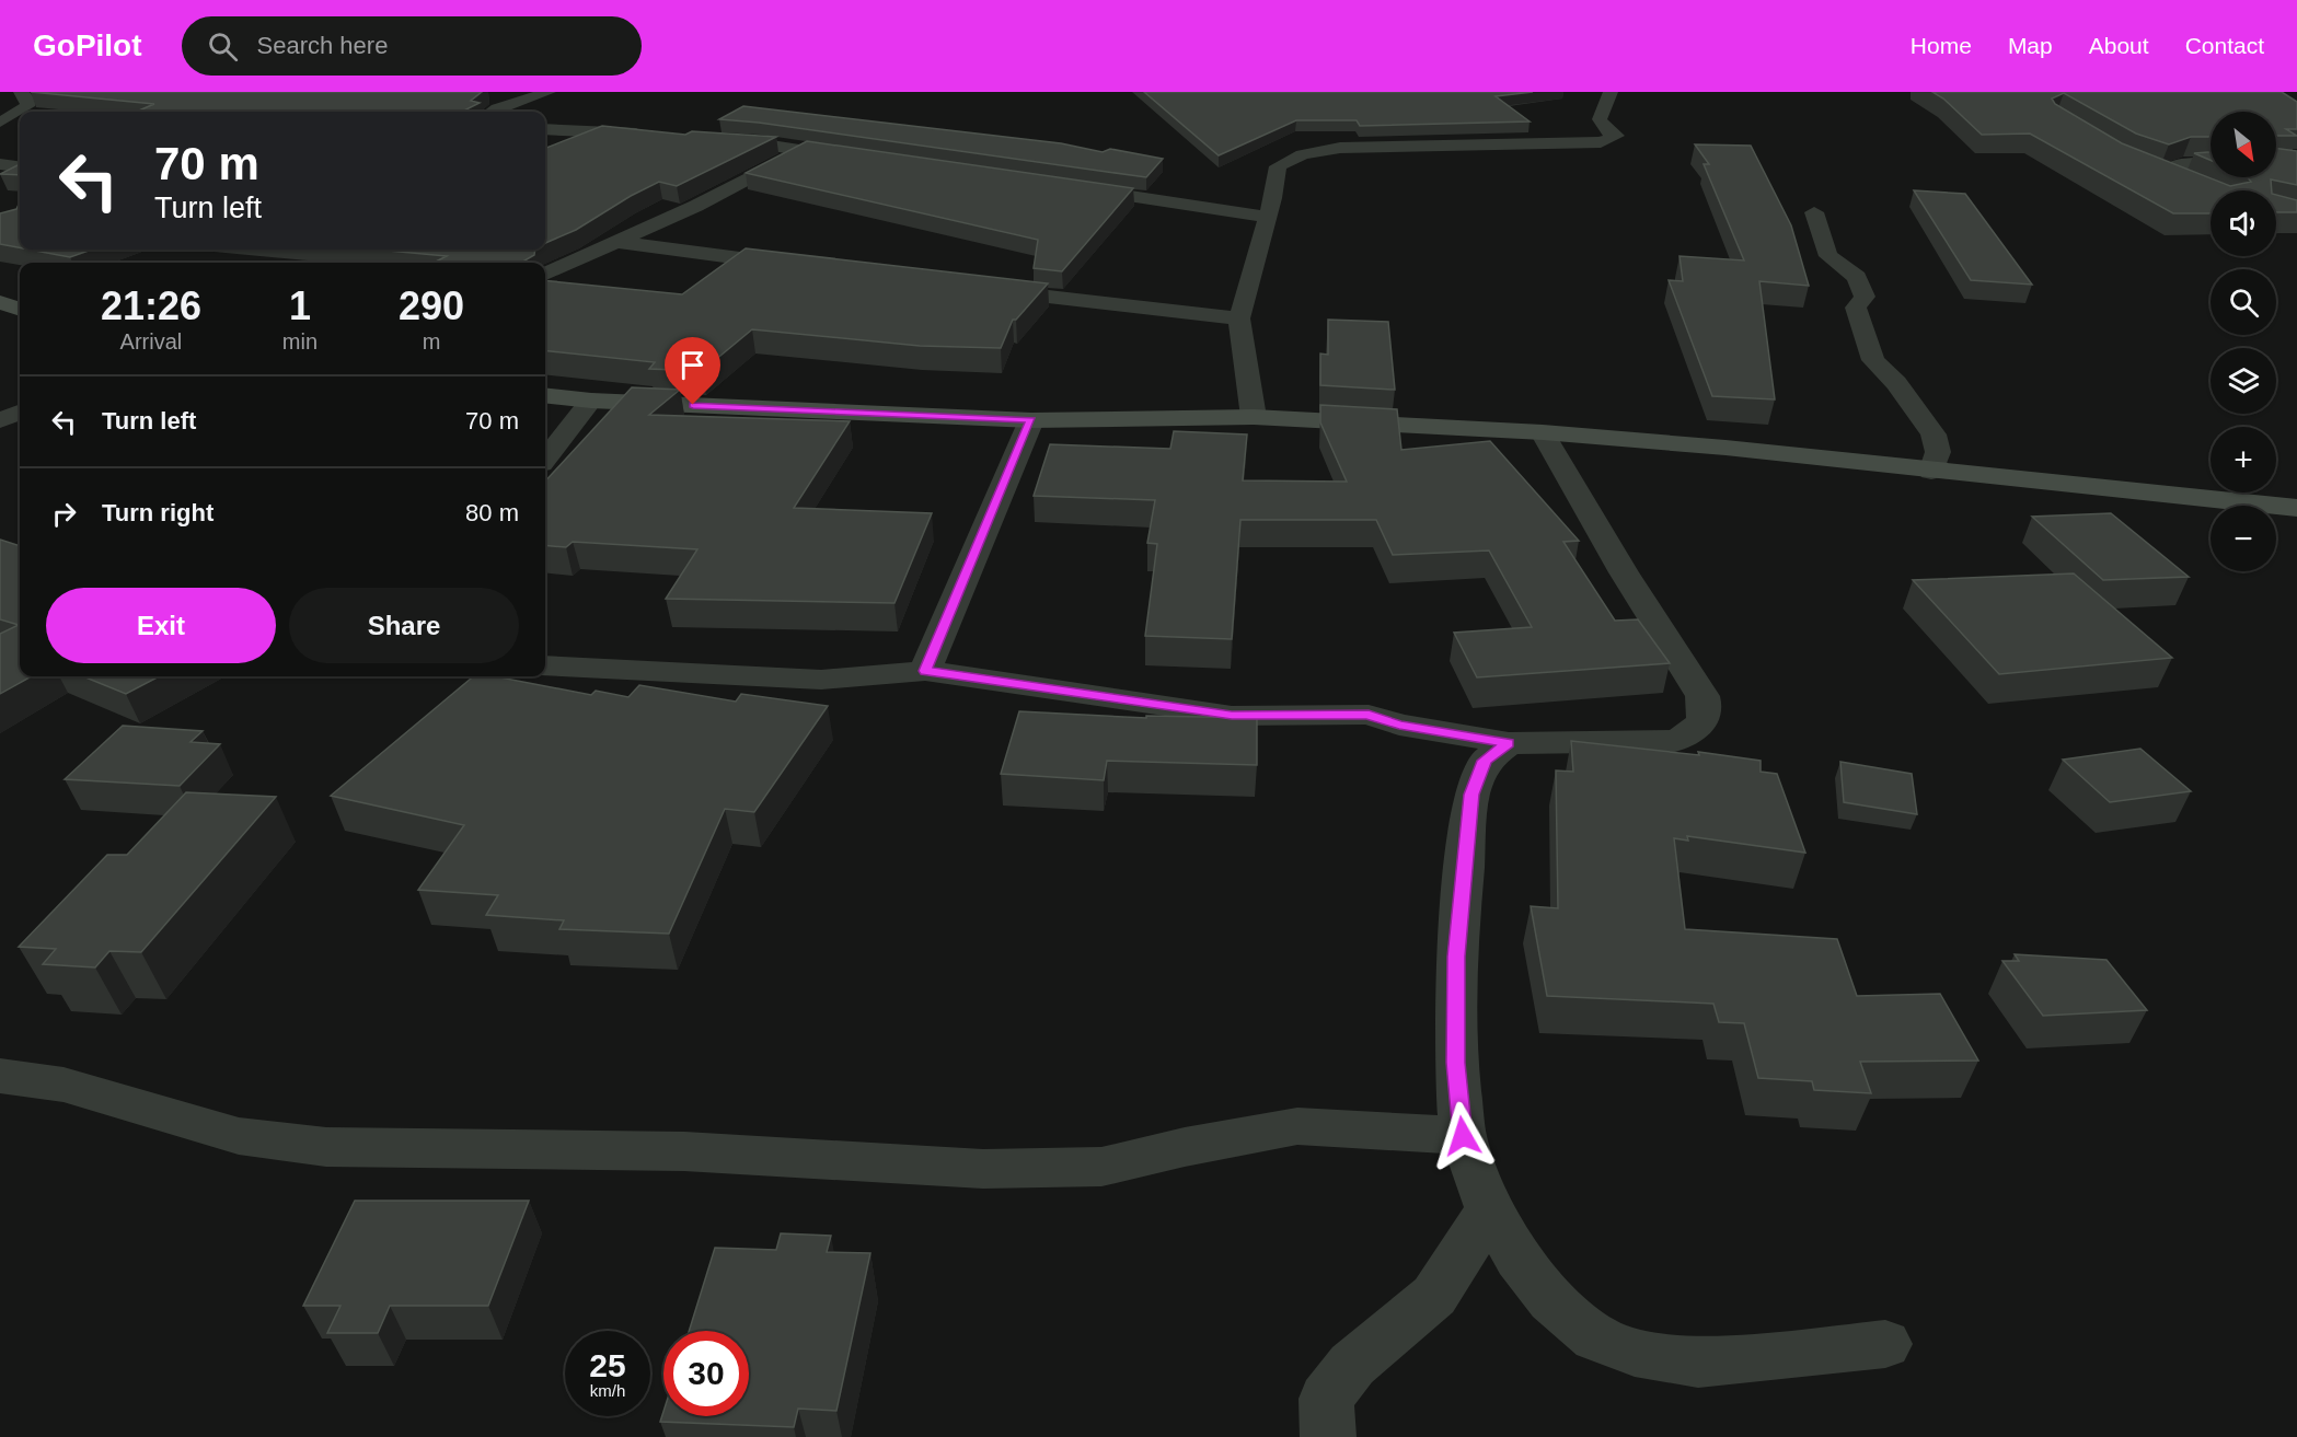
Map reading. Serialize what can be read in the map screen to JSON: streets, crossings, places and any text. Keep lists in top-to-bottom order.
{
  "north": "bottom right",
  "page": {
    "header": "GoPilot",
    "search": "Search here",
    "nav": [
      "Home",
      "Map",
      "About",
      "Contact"
    ],
    "map_buttons": ["+", "−"],
    "turn": ["70 m", "Turn left"],
    "eta": [
      "21:26",
      "Arrival",
      "1",
      "min",
      "290",
      "m"
    ],
    "list": [
      {
        "name": "Turn left",
        "value": "70 m"
      },
      {
        "name": "Turn right",
        "value": "80 m"
      }
    ],
    "buttons": ["Exit", "Share"],
    "speed": "25 km/h",
    "limit": "30"
  }
}
